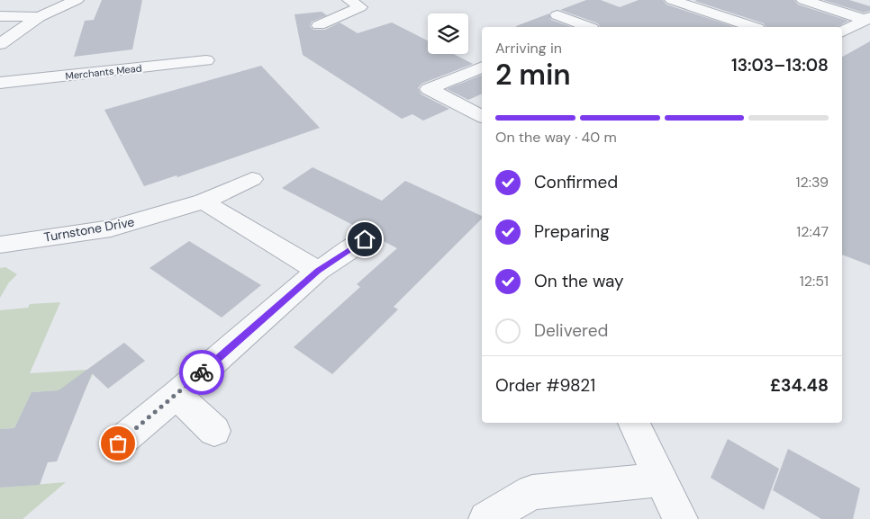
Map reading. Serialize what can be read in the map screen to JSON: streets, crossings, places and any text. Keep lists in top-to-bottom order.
{
  "streets": {
    "street": ["Merchants Mead", "Turnstone Drive"]
  },
  "page": {
    "heading": ["2 min", "Arriving in", "13:03–13:08"],
    "panel": ["Order #9821", "£34.48"],
    "bar": "On the way · 40 m",
    "list": [
      ["Confirmed", "12:39"],
      ["Preparing", "12:47"],
      ["On the way", "12:51"],
      "Delivered"
    ]
  }
}
